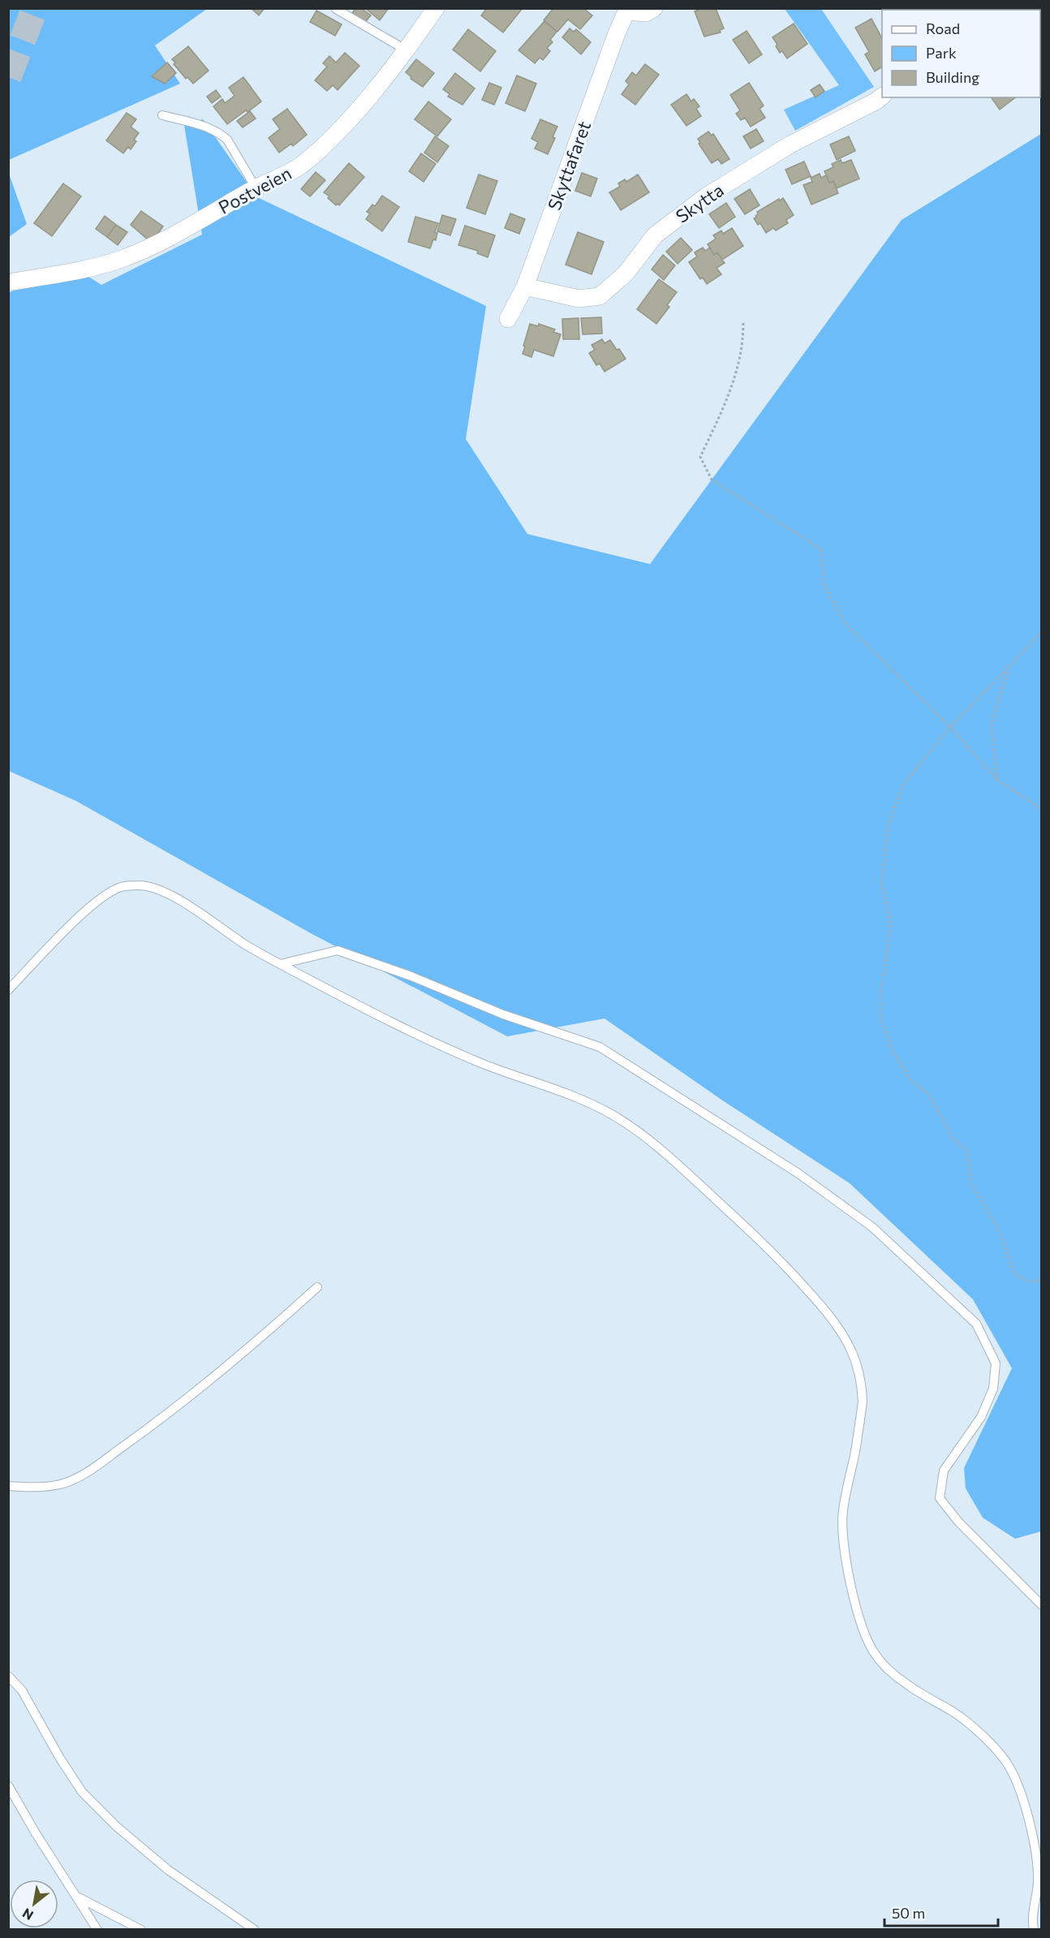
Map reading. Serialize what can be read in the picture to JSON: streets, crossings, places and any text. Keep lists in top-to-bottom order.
{
  "streets": {
    "street": ["Skyttafaret", "Postveien", "Skytta"]
  },
  "crossings": [
    ["Skyttafaret", "Skytta"]
  ],
  "legend": ["Road", "Park", "Building"],
  "scale_bar": "50 m",
  "north": "bottom left"
}
